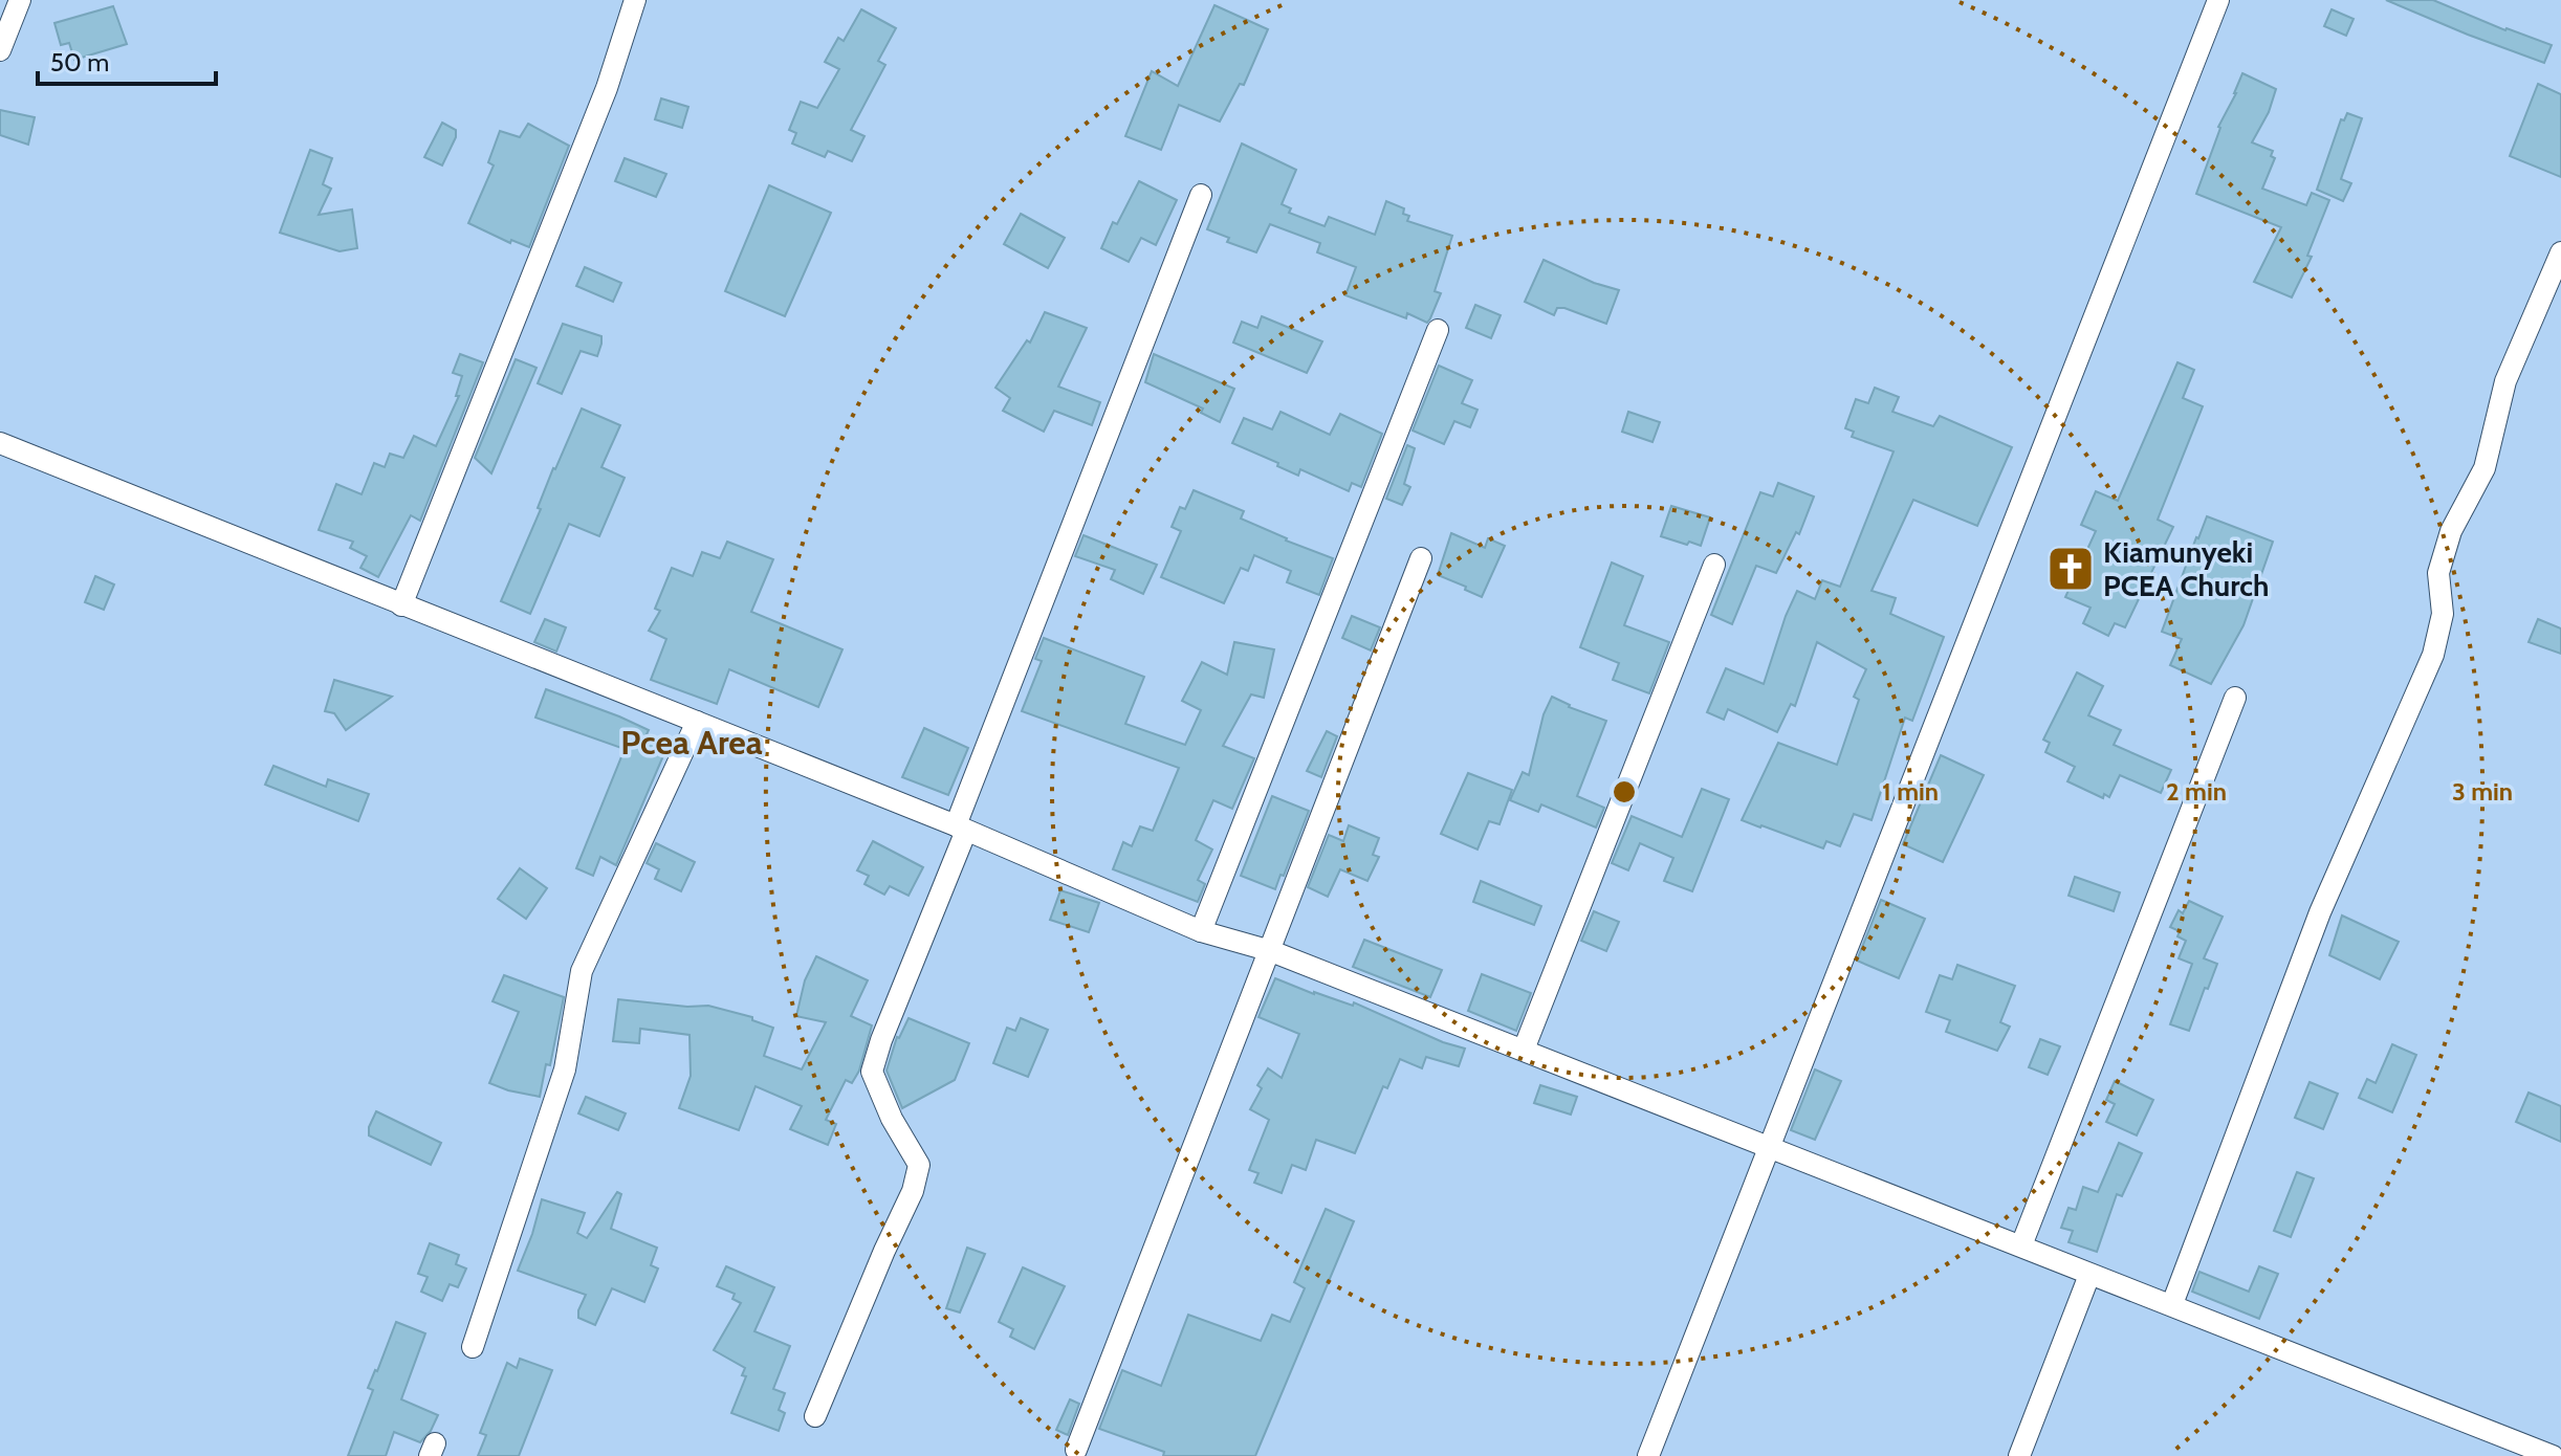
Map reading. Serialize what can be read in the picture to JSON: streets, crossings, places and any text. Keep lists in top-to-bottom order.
{
  "districts": ["Pcea Area"],
  "places": {
    "church": ["Kiamunyeki PCEA Church"]
  },
  "scale_bar": "50 m",
  "rings": ["1 min", "2 min", "3 min"]
}
